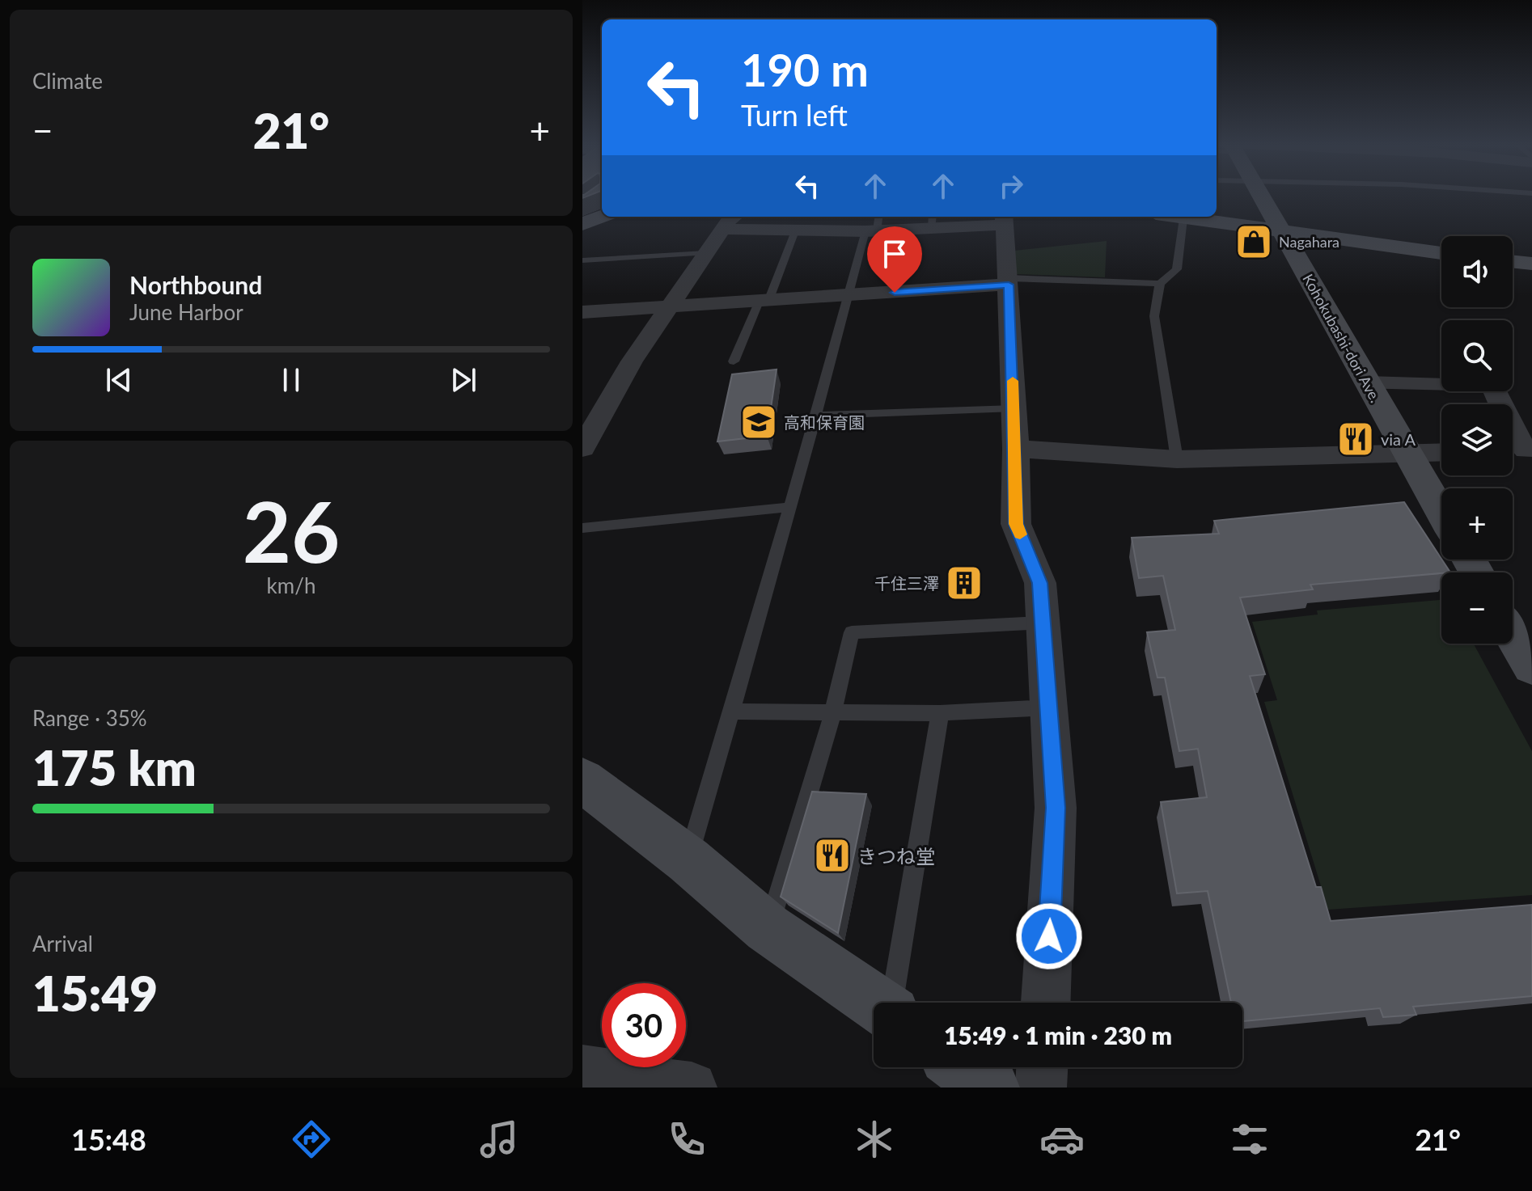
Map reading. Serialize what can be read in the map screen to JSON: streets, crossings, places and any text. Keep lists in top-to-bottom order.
{
  "streets": {
    "main road": ["Kohokubashi-dori Ave."]
  },
  "places": {
    "shop": ["Nagahara"],
    "school or university": ["高和保育園"],
    "restaurant": ["via A", "きつね堂"],
    "building": ["千住三澤"]
  },
  "page": {
    "tile": [
      "Climate",
      ["26", "km/h"],
      ["Range · 35%", "175 km"],
      ["Arrival", "15:49"]
    ],
    "turn": ["190 m", "Turn left"],
    "heat": ["−", "21°", "+"],
    "map_buttons": ["+", "−"],
    "song": ["Northbound", "June Harbor"],
    "limit": "30",
    "trip": "15:49 · 1 min · 230 m",
    "tabs": ["15:48", "21°"]
  }
}
